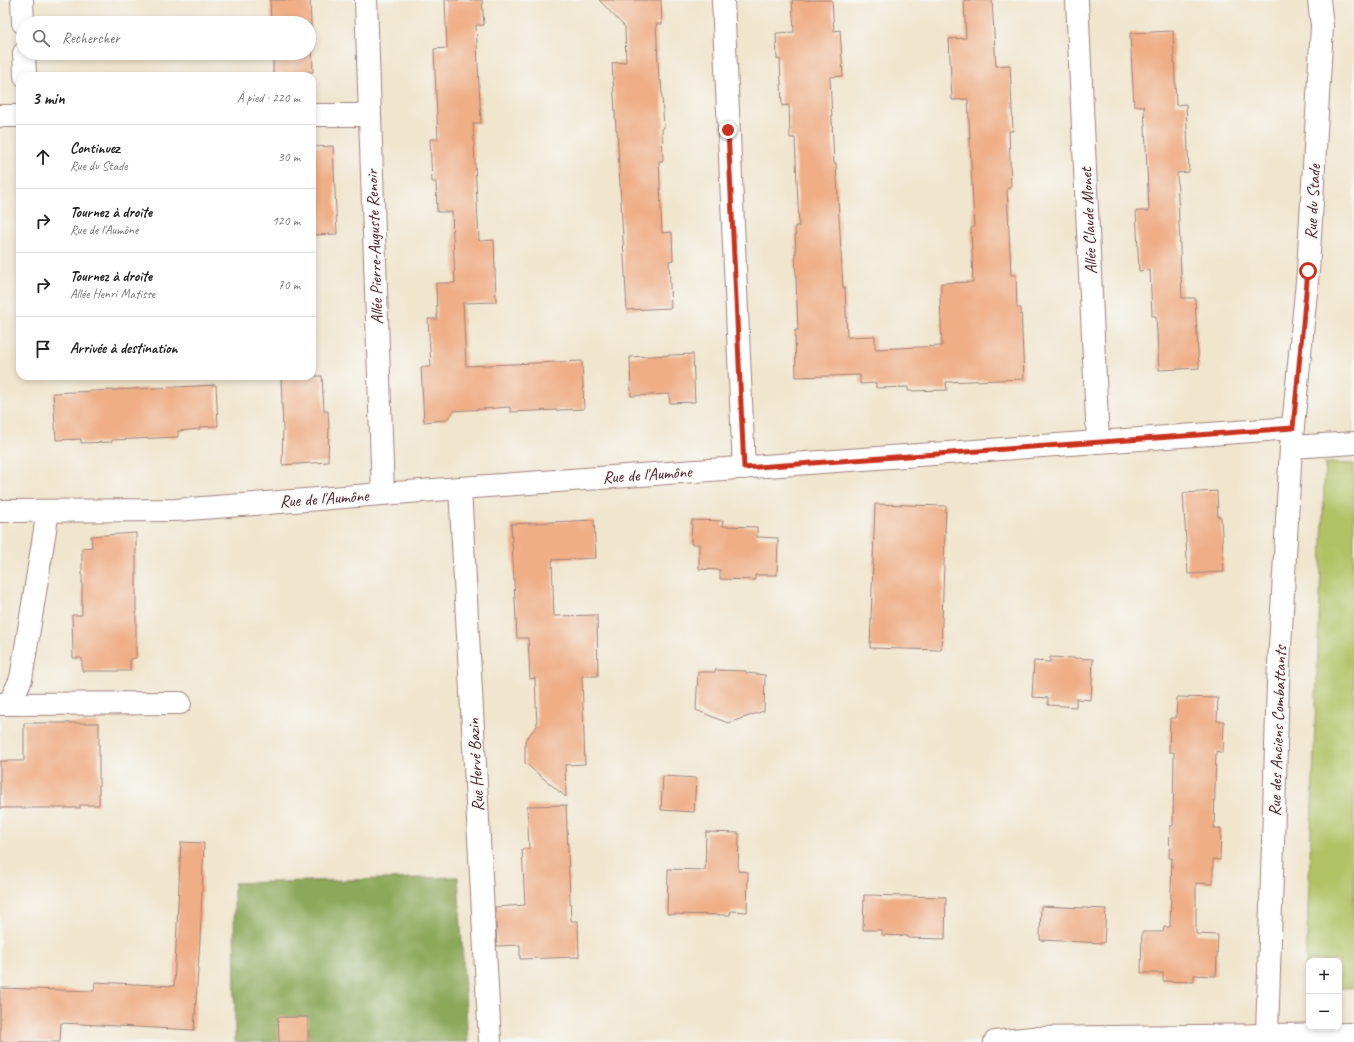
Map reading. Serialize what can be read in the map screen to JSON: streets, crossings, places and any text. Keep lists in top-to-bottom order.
{
  "streets": {
    "street": [
      "Rue du Stade",
      "Allée Claude Monet",
      "Allée Pierre-Auguste Renoir",
      "Rue de l'Aumône",
      "Rue des Anciens Combattants",
      "Rue Hervé Bazin"
    ]
  },
  "crossings": [
    ["Rue du Stade", "Rue de l'Aumône"],
    ["Rue du Stade", "Rue des Anciens Combattants"],
    ["Allée Claude Monet", "Rue de l'Aumône"],
    ["Allée Pierre-Auguste Renoir", "Rue de l'Aumône"],
    ["Rue de l'Aumône", "Rue des Anciens Combattants"],
    ["Rue de l'Aumône", "Rue Hervé Bazin"]
  ],
  "page": {
    "search": "Rechercher",
    "heading": ["3 min", "À pied · 220 m"],
    "list": [
      ["Continuez", "Rue du Stade", "30 m"],
      ["Tournez à droite", "Rue de l'Aumône", "120 m"],
      ["Tournez à droite", "Allée Henri Matisse", "70 m"],
      "Arrivée à destination"
    ],
    "map_buttons": ["+", "−"]
  }
}
